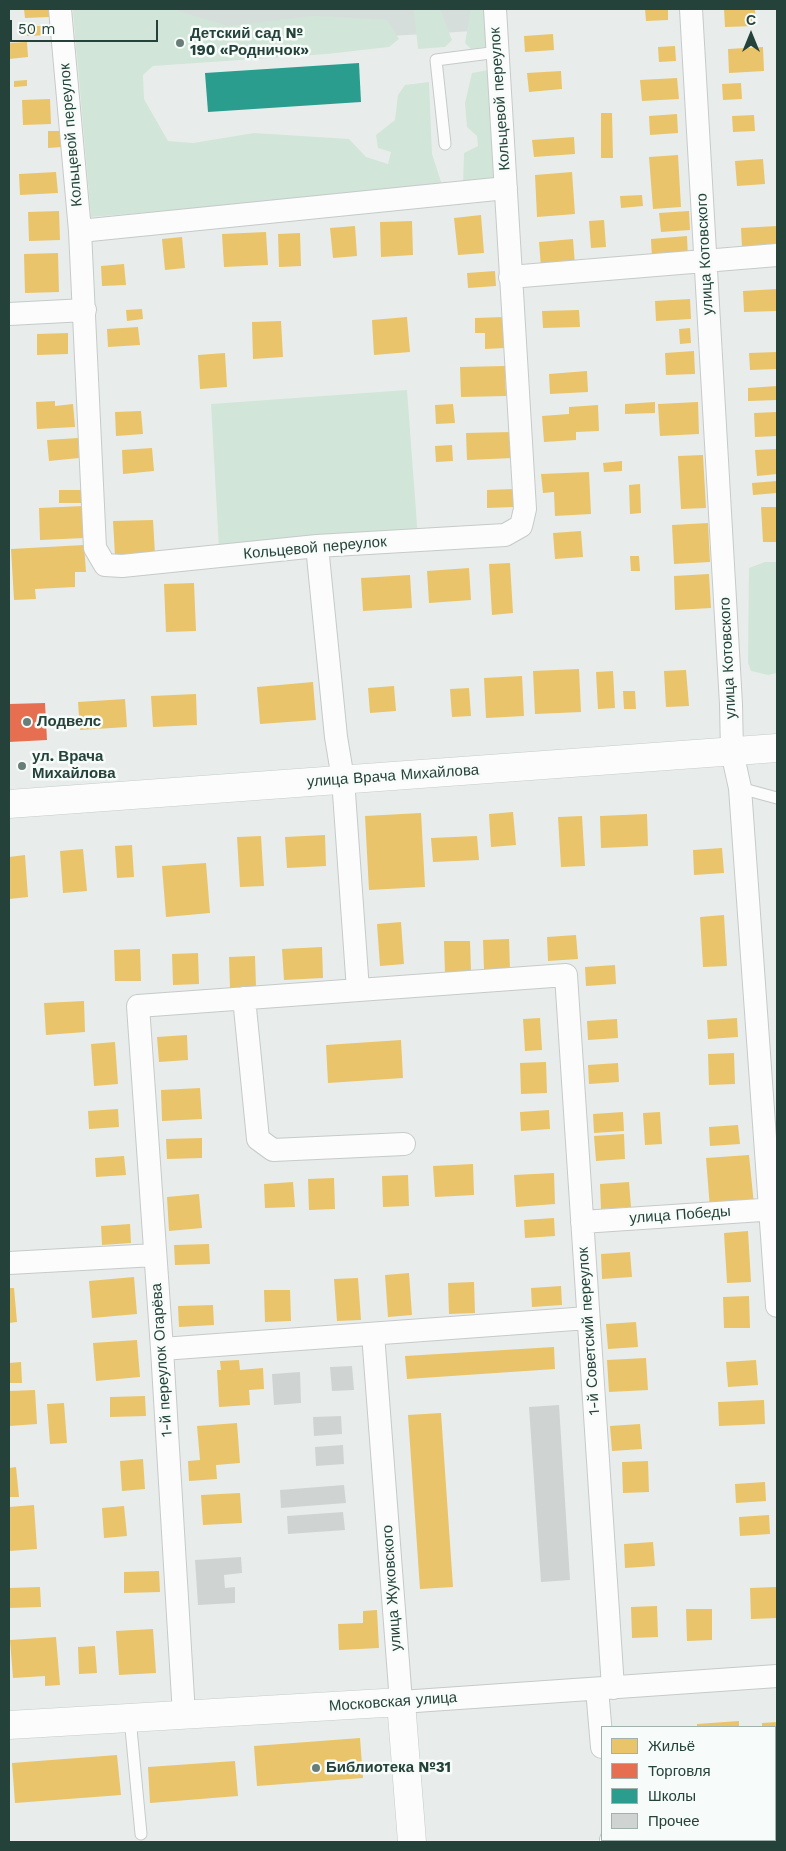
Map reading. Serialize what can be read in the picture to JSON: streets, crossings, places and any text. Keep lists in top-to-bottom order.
{
  "streets": {
    "main road": ["улица Врача Михайлова", "улица Жуковского", "Московская улица"],
    "street": [
      "Кольцевой переулок",
      "улица Котовского",
      "улица Победы",
      "1-й Советский переулок",
      "1-й переулок Огарёва"
    ]
  },
  "crossings": [
    ["улица Котовского", "улица Врача Михайлова"],
    ["улица Котовского", "улица Победы"],
    ["улица Победы", "1-й Советский переулок"],
    ["1-й Советский переулок", "Московская улица"],
    ["1-й переулок Огарёва", "Московская улица"],
    ["улица Жуковского", "Московская улица"]
  ],
  "places": [
    "Детский сад № 190 «Родничок»",
    "Лодвелс",
    "ул. Врача Михайлова",
    "Библиотека №31"
  ],
  "legend": [
    "Жильё",
    "Торговля",
    "Школы",
    "Прочее"
  ],
  "scale_bar": "50 m",
  "north": "top"
}
